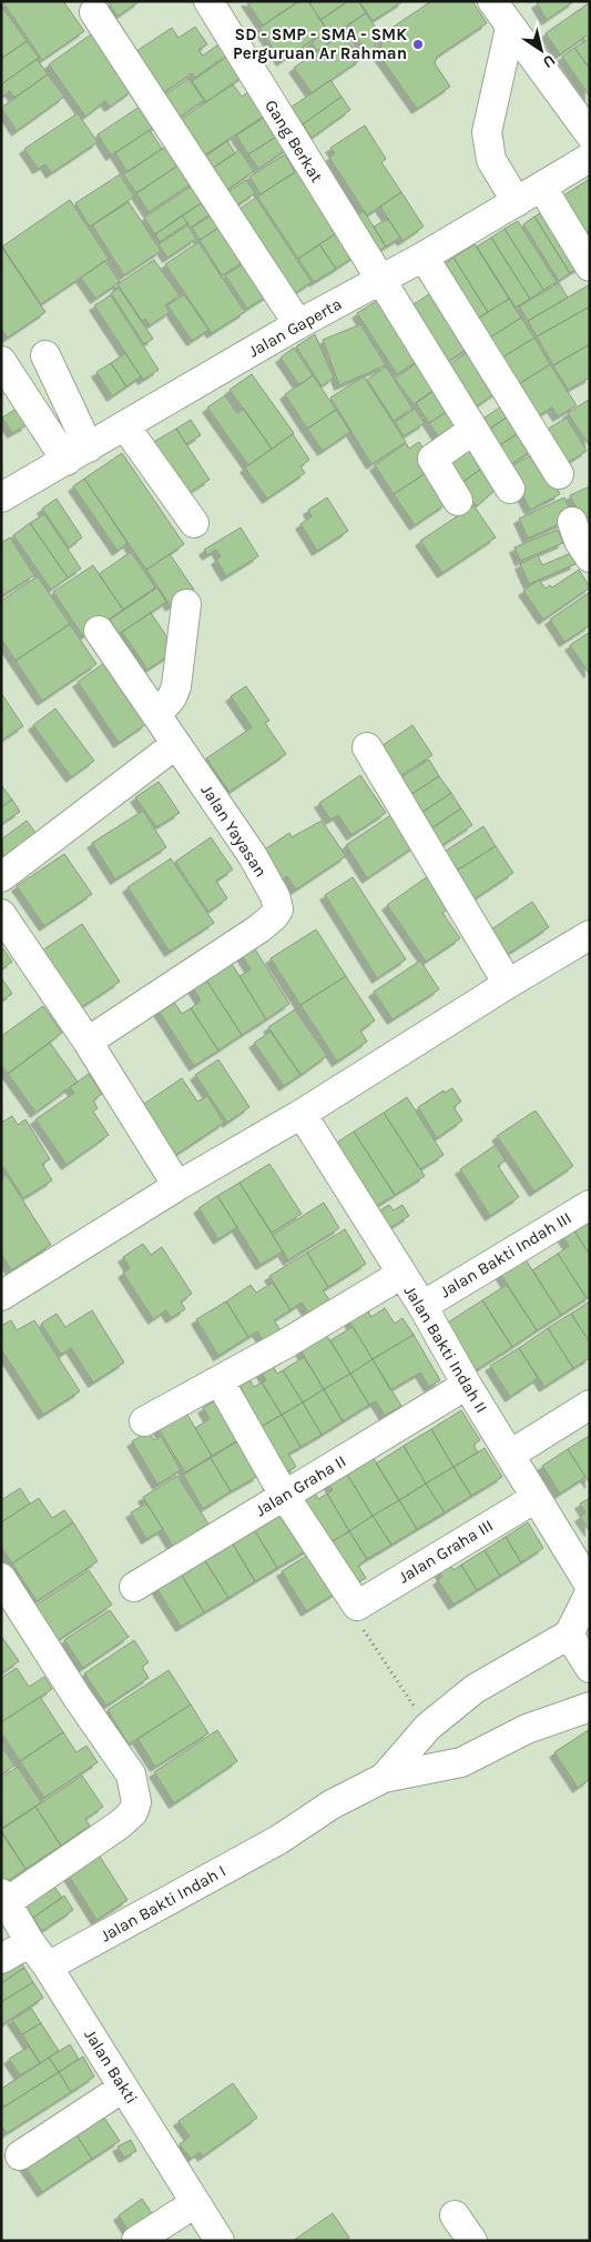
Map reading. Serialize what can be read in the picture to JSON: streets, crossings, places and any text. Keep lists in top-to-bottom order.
{
  "streets": {
    "street": [
      "Gang Berkat",
      "Jalan Gaperta",
      "Jalan Yayasan",
      "Jalan Bakti Indah III",
      "Jalan Bakti Indah II",
      "Jalan Graha II",
      "Jalan Graha III",
      "Jalan Bakti Indah I",
      "Jalan Bakti"
    ]
  },
  "crossings": [
    ["Gang Berkat", "Jalan Gaperta"],
    ["Jalan Bakti Indah III", "Jalan Bakti Indah II"],
    ["Jalan Bakti Indah II", "Jalan Graha II"],
    ["Jalan Bakti Indah II", "Jalan Graha III"],
    ["Jalan Bakti Indah I", "Jalan Bakti"]
  ],
  "places": ["SD - SMP - SMA - SMK Perguruan Ar Rahman"],
  "north": "bottom right"
}
